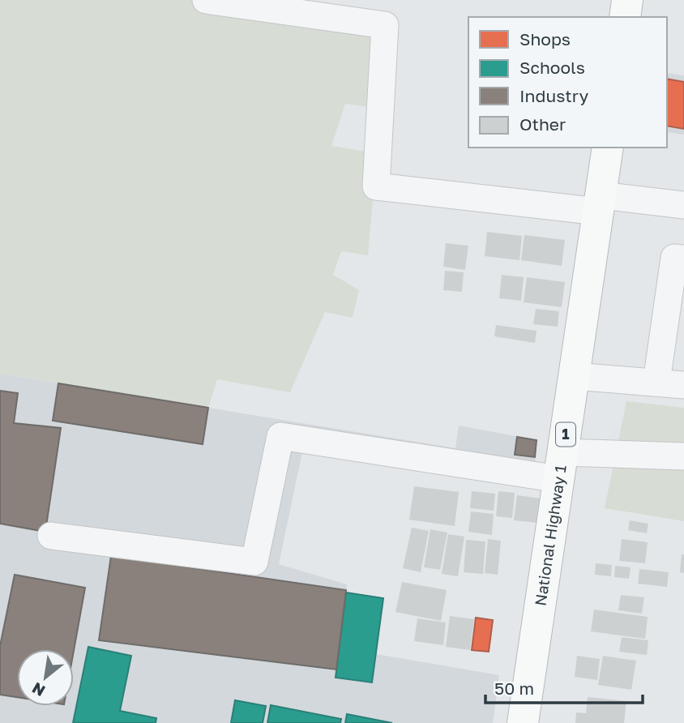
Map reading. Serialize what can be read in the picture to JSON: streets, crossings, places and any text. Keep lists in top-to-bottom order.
{
  "streets": {
    "highway": ["1", "National Highway 1"]
  },
  "legend": [
    "Shops",
    "Schools",
    "Industry",
    "Other"
  ],
  "scale_bar": "50 m",
  "north": "bottom left"
}
